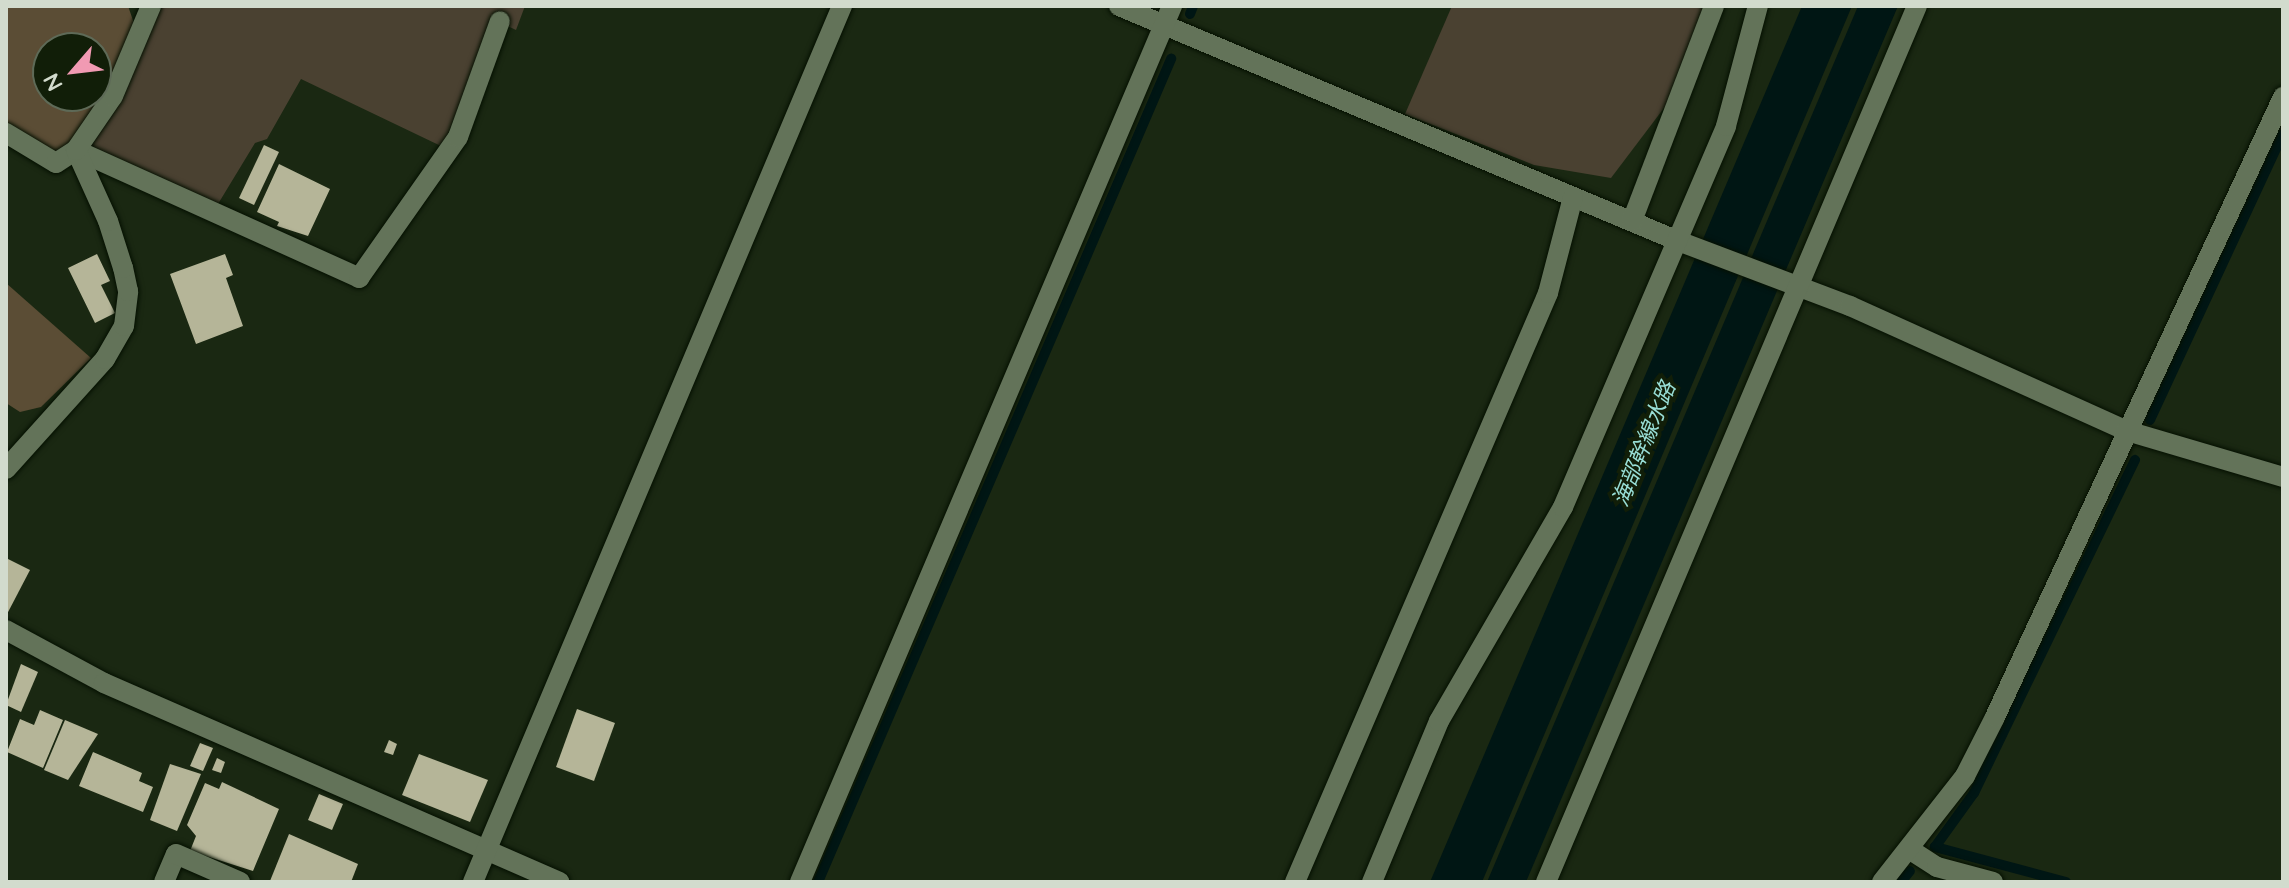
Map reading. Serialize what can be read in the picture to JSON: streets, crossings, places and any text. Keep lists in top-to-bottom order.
{
  "water": ["海部幹線水路"],
  "north": "bottom left"
}
